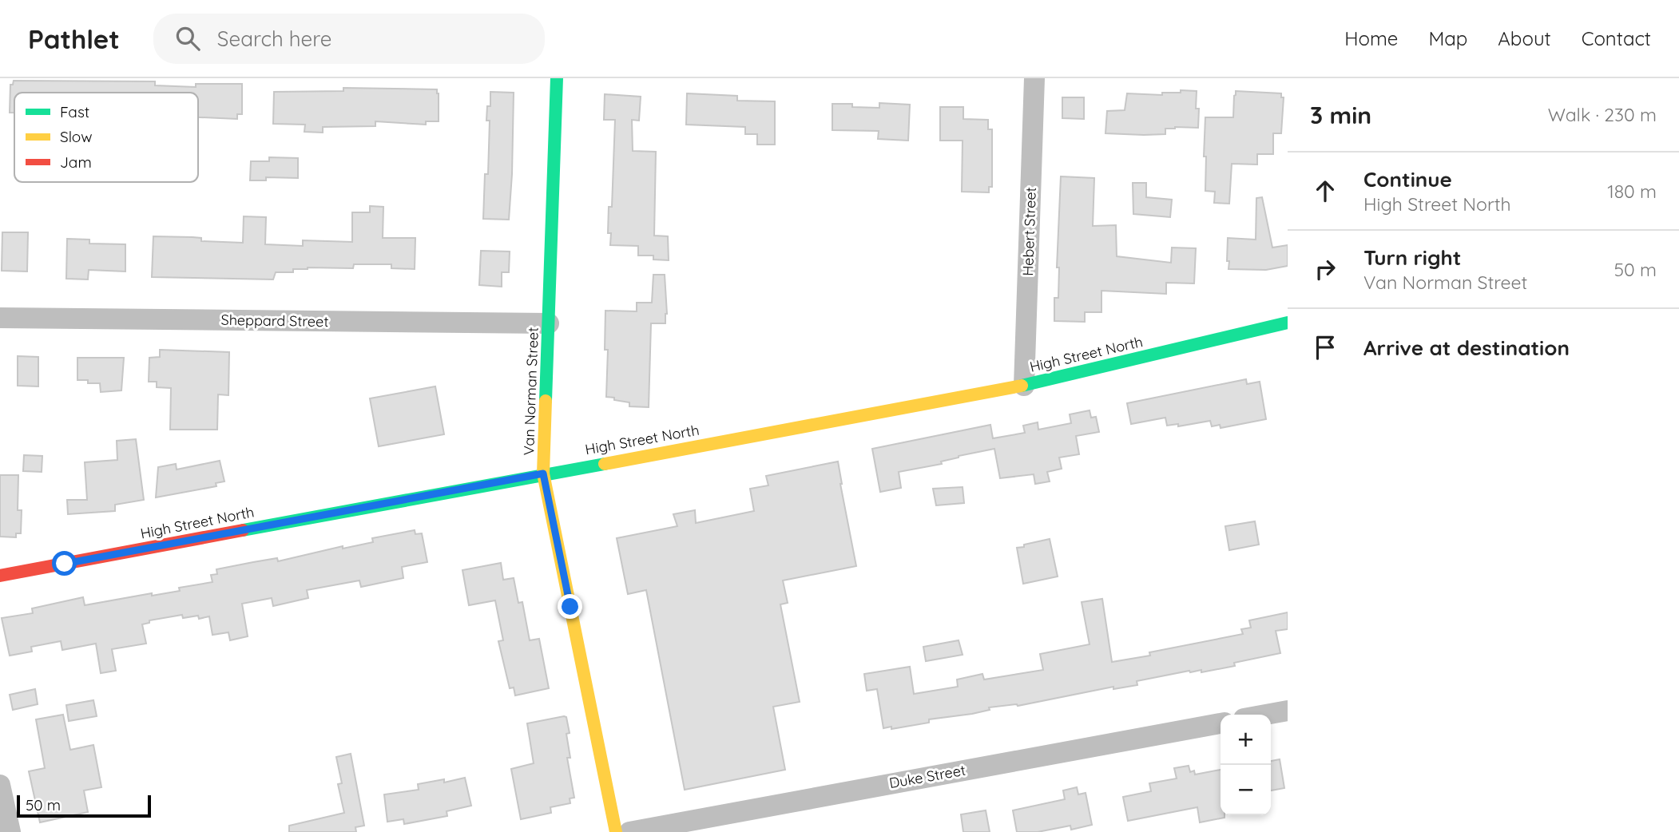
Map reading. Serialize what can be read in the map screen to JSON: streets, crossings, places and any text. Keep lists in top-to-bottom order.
{
  "streets": {
    "main road": ["High Street North", "Van Norman Street"],
    "street": ["Hebert Street", "Sheppard Street", "Duke Street"]
  },
  "crossings": [
    ["Hebert Street", "High Street North"],
    ["Sheppard Street", "Van Norman Street"],
    ["High Street North", "Van Norman Street"]
  ],
  "legend": ["Fast", "Slow", "Jam"],
  "scale_bar": "50 m",
  "page": {
    "header": "Pathlet",
    "search": "Search here",
    "nav": [
      "Home",
      "Map",
      "About",
      "Contact"
    ],
    "heading": ["3 min", "Walk · 230 m"],
    "list": [
      ["Continue", "High Street North", "180 m"],
      ["Turn right", "Van Norman Street", "50 m"],
      "Arrive at destination"
    ],
    "map_buttons": ["+", "−"],
    "scale": "50 m"
  }
}
